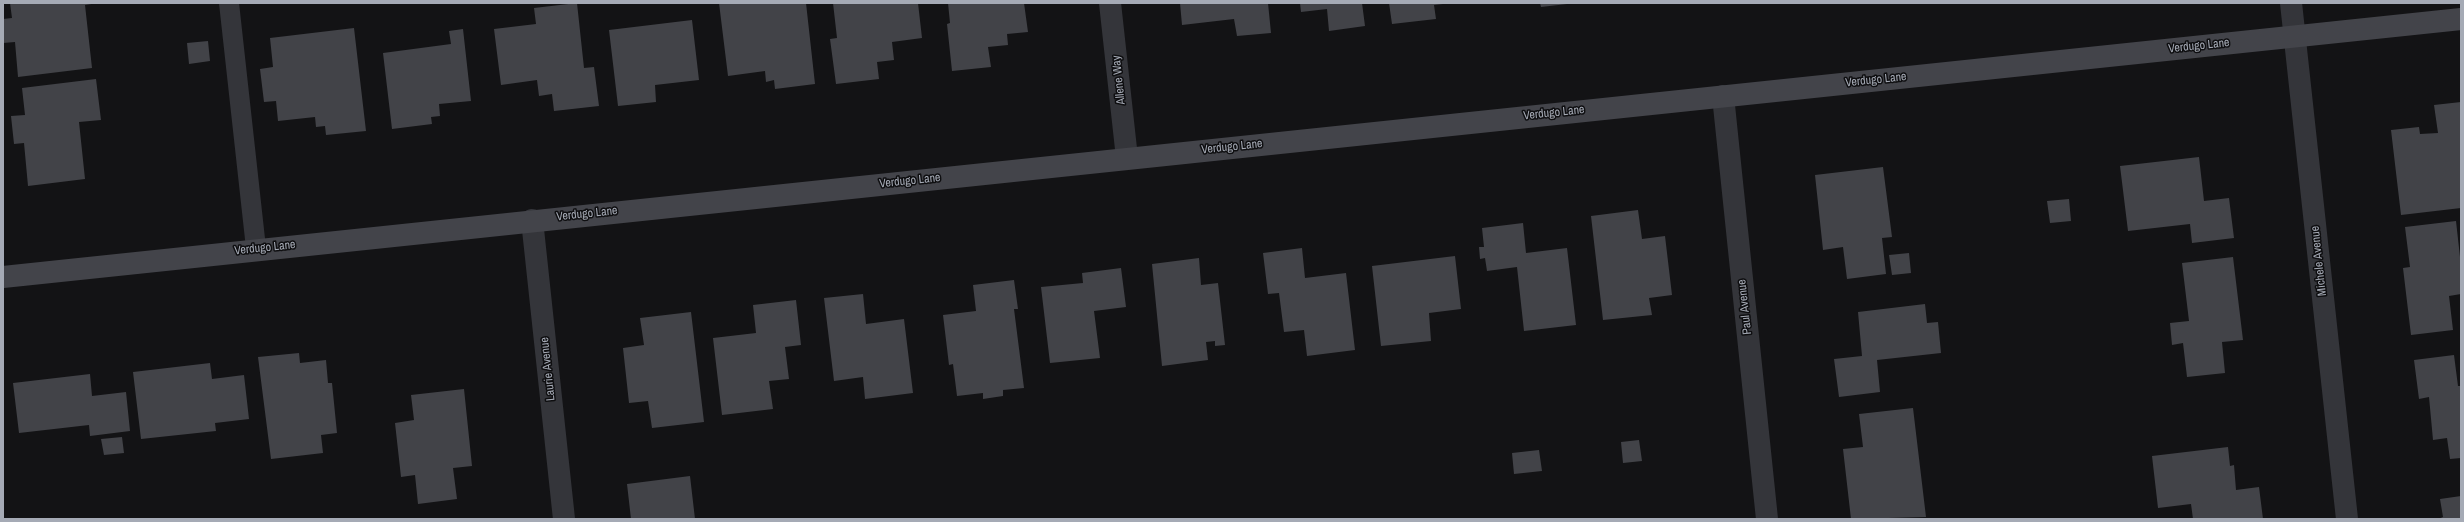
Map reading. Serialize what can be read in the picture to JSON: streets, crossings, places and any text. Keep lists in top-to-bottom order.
{
  "streets": {
    "street": [
      "Verdugo Lane",
      "Allene Way",
      "Michele Avenue",
      "Paul Avenue",
      "Laurie Avenue"
    ]
  },
  "crossings": [
    ["Verdugo Lane", "Allene Way"],
    ["Verdugo Lane", "Michele Avenue"],
    ["Verdugo Lane", "Paul Avenue"],
    ["Verdugo Lane", "Laurie Avenue"]
  ]
}
